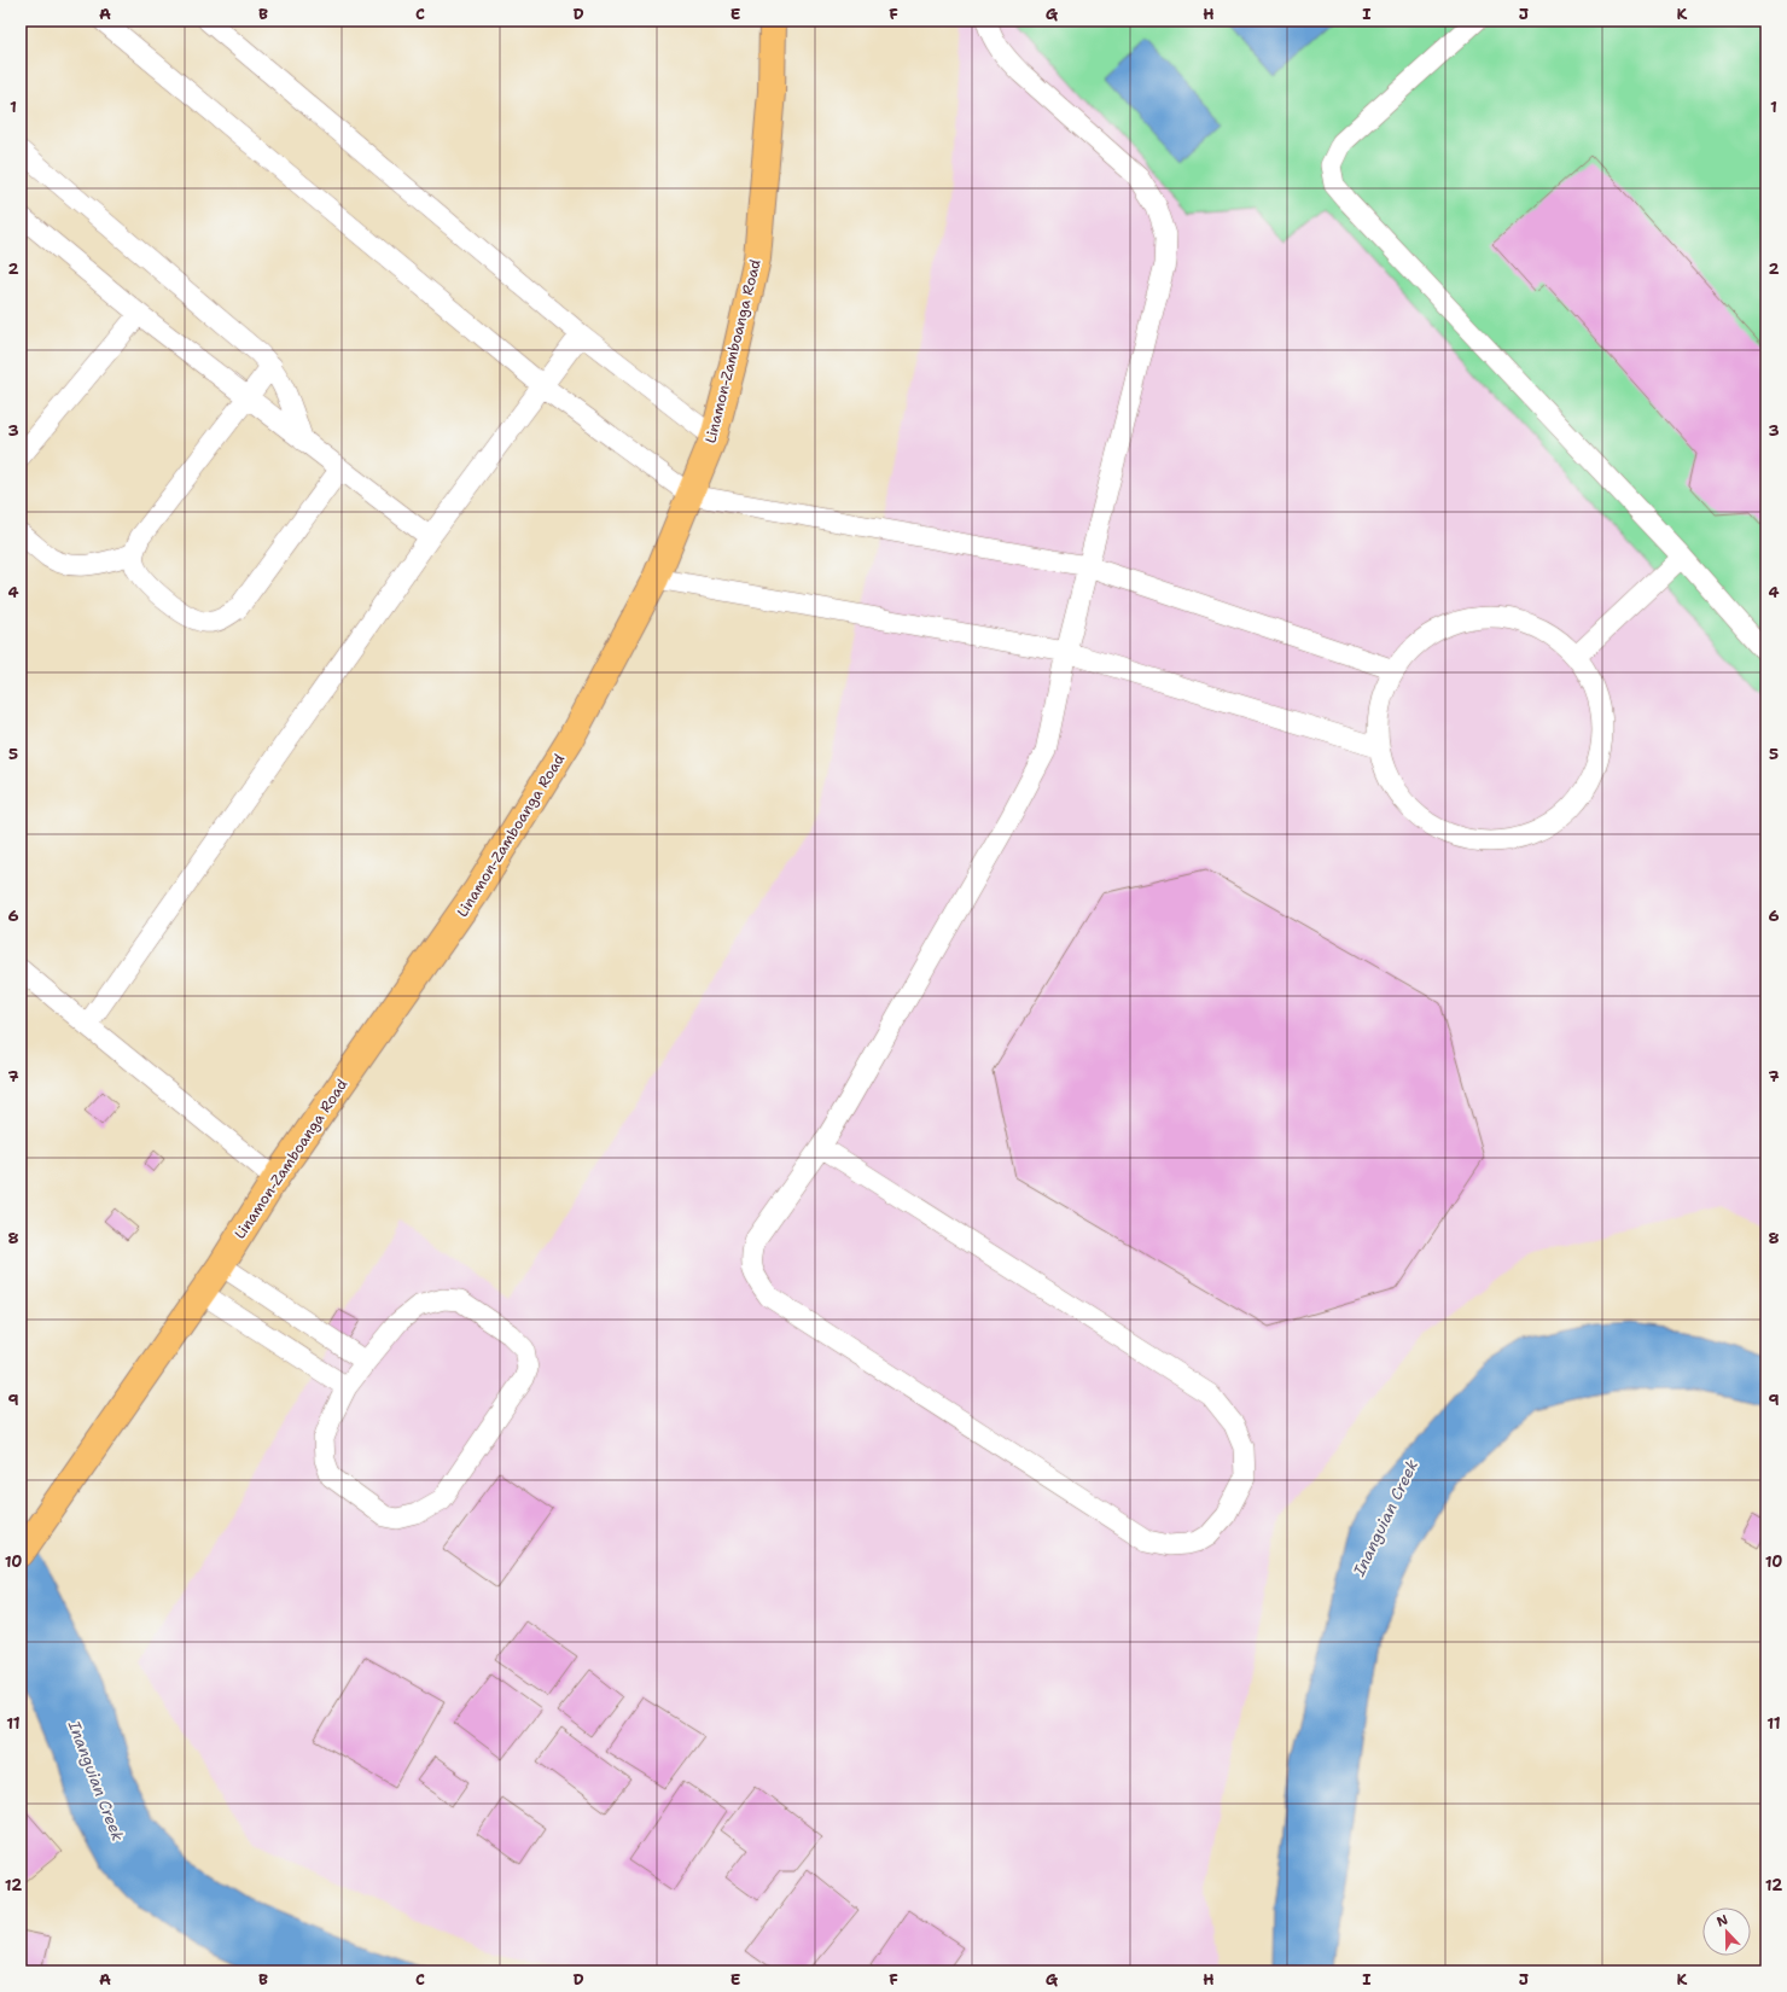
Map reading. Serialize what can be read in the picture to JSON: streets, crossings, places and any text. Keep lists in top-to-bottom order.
{
  "streets": {
    "highway": ["Linamon-Zamboanga Road"]
  },
  "water": ["Inanguian Creek"],
  "north": "top",
  "grid": {
    "columns": [
      "A",
      "B",
      "C",
      "D",
      "E",
      "F",
      "G",
      "H",
      "I",
      "J",
      "K"
    ],
    "rows": [
      "1",
      "2",
      "3",
      "4",
      "5",
      "6",
      "7",
      "8",
      "9",
      "10",
      "11",
      "12"
    ]
  }
}
